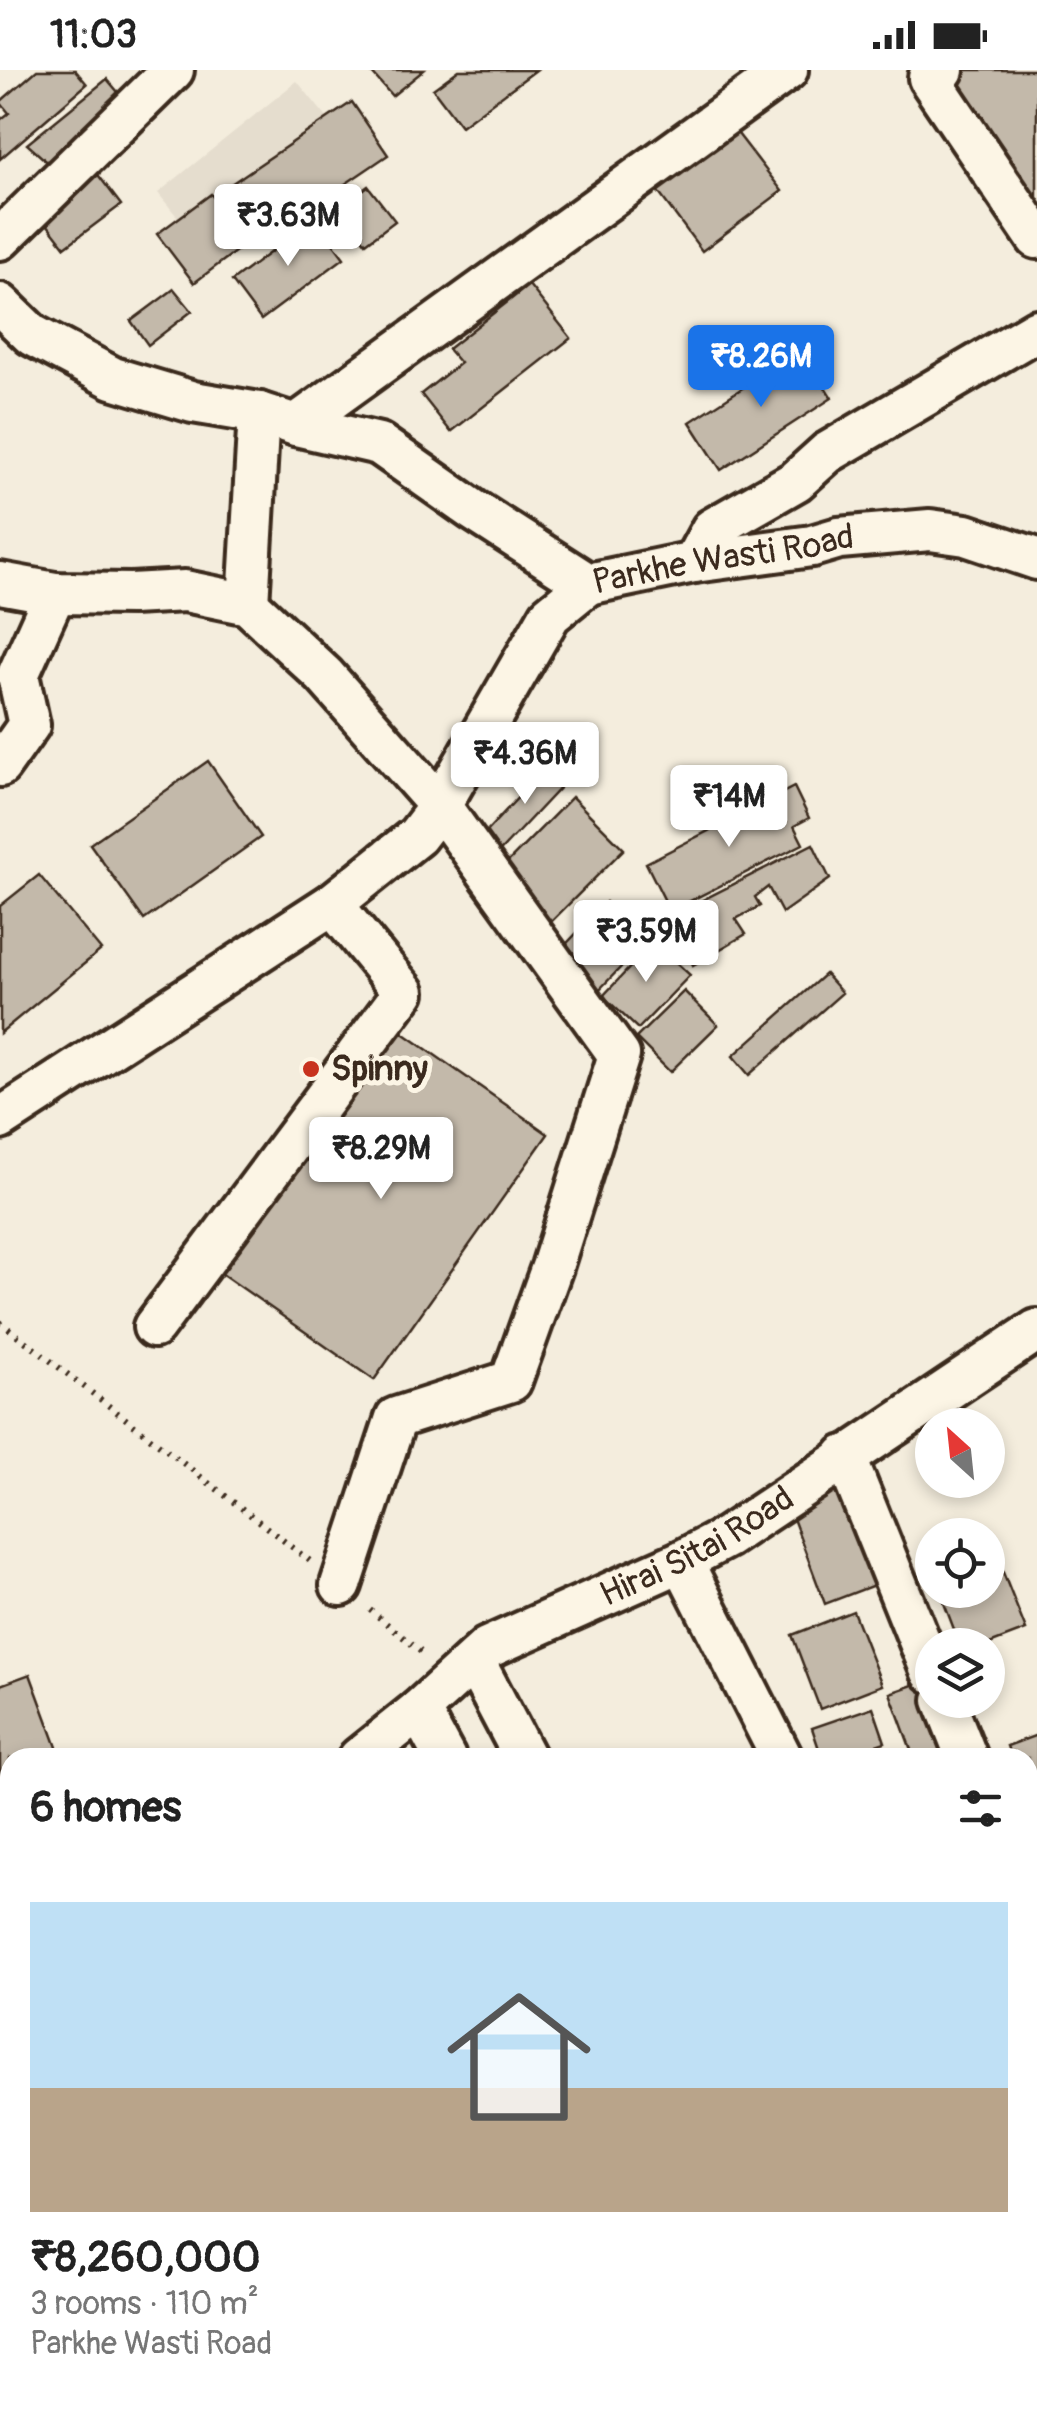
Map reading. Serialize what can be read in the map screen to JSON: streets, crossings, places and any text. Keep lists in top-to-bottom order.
{
  "streets": {
    "street": ["Parkhe Wasti Road", "Hirai Sitai Road"]
  },
  "places": ["Spinny"],
  "north": "top left",
  "page": {
    "status": "11:03",
    "price": [
      "₹3.63M",
      "₹8.26M",
      "₹4.36M",
      "₹14M",
      "₹3.59M",
      "₹8.29M"
    ],
    "heading": "6 homes",
    "list": [
      {
        "name": "₹8,260,000",
        "note": "3 rooms · 110 m² · Parkhe Wasti Road"
      }
    ]
  }
}
